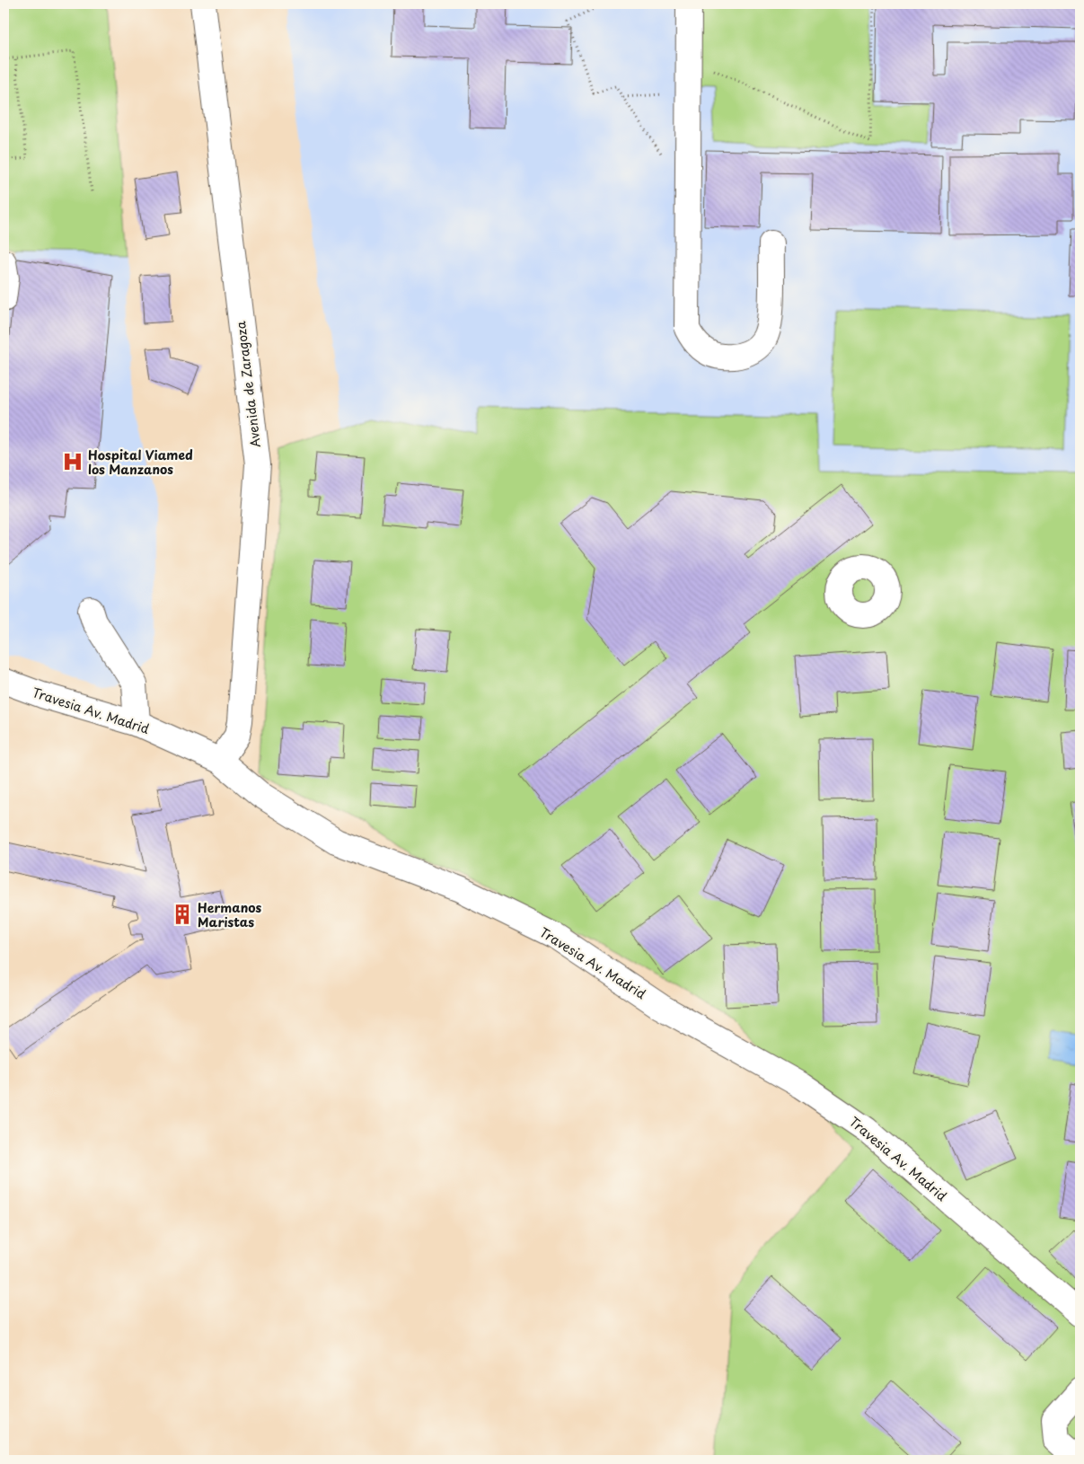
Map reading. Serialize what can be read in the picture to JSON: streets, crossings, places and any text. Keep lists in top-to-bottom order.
{
  "streets": {
    "street": ["Avenida de Zaragoza", "Travesia Av. Madrid"]
  },
  "crossings": [
    ["Avenida de Zaragoza", "Travesia Av. Madrid"]
  ],
  "places": {
    "hospital": ["Hospital Viamed los Manzanos"],
    "building": ["Hermanos Maristas"]
  }
}
